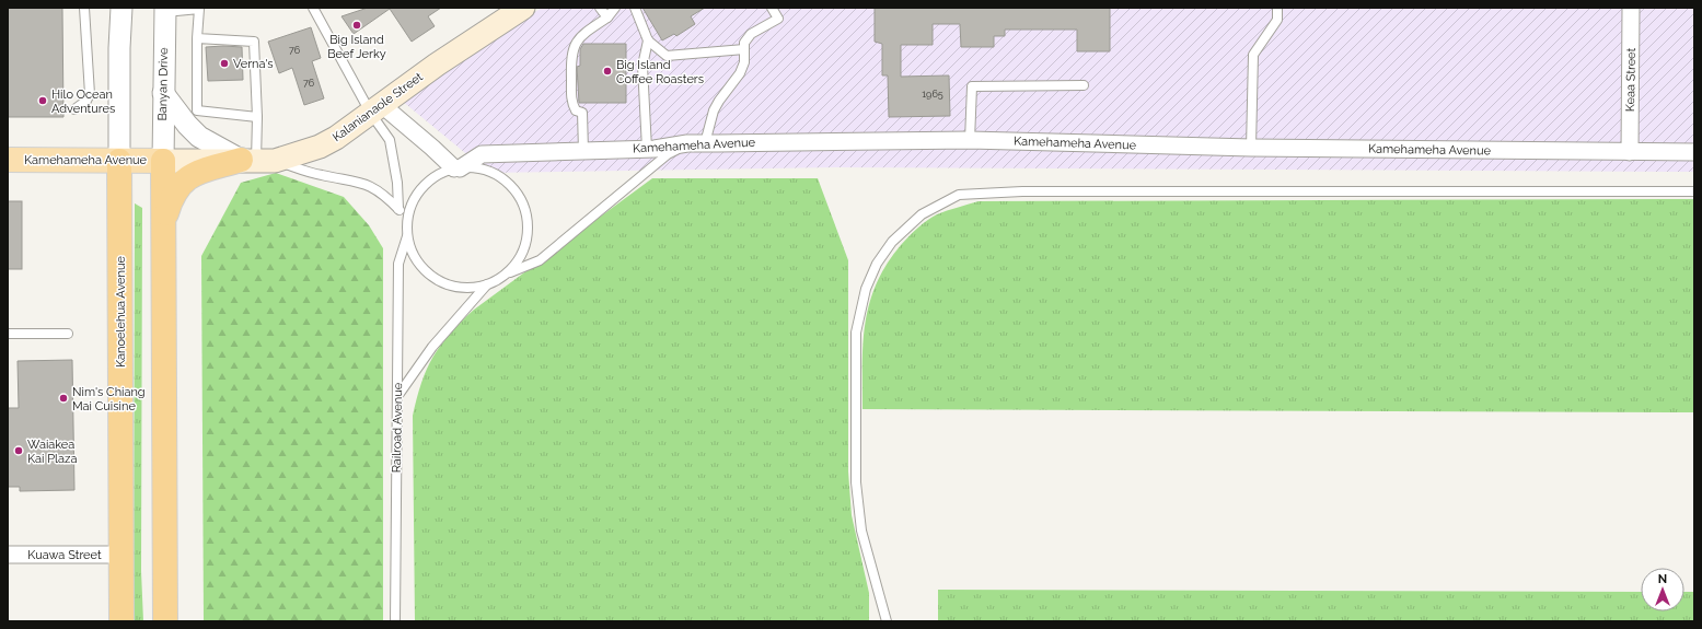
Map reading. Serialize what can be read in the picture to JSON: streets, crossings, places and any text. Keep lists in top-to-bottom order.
{
  "streets": {
    "highway": ["Kanoelehua Avenue"],
    "main road": ["Kalanianaole Street", "Kamehameha Avenue"],
    "street": ["Keaa Street", "Banyan Drive", "Kuawa Street"],
    "lane": ["Railroad Avenue"]
  },
  "crossings": [
    ["Keaa Street", "Kamehameha Avenue"],
    ["Banyan Drive", "Kalanianaole Street"],
    ["Banyan Drive", "Kamehameha Avenue"],
    ["Kalanianaole Street", "Kamehameha Avenue"],
    ["Kamehameha Avenue", "Kanoelehua Avenue"],
    ["Kamehameha Avenue", "Railroad Avenue"],
    ["Kanoelehua Avenue", "Kuawa Street"]
  ],
  "places": [
    "Big Island Beef Jerky",
    "Verna's",
    "Big Island Coffee Roasters",
    "Hilo Ocean Adventures",
    "Nim's Chiang Mai Cuisine",
    "Waiakea Kai Plaza"
  ],
  "house_numbers": ["76", "76", "1965"],
  "north": "top"
}
